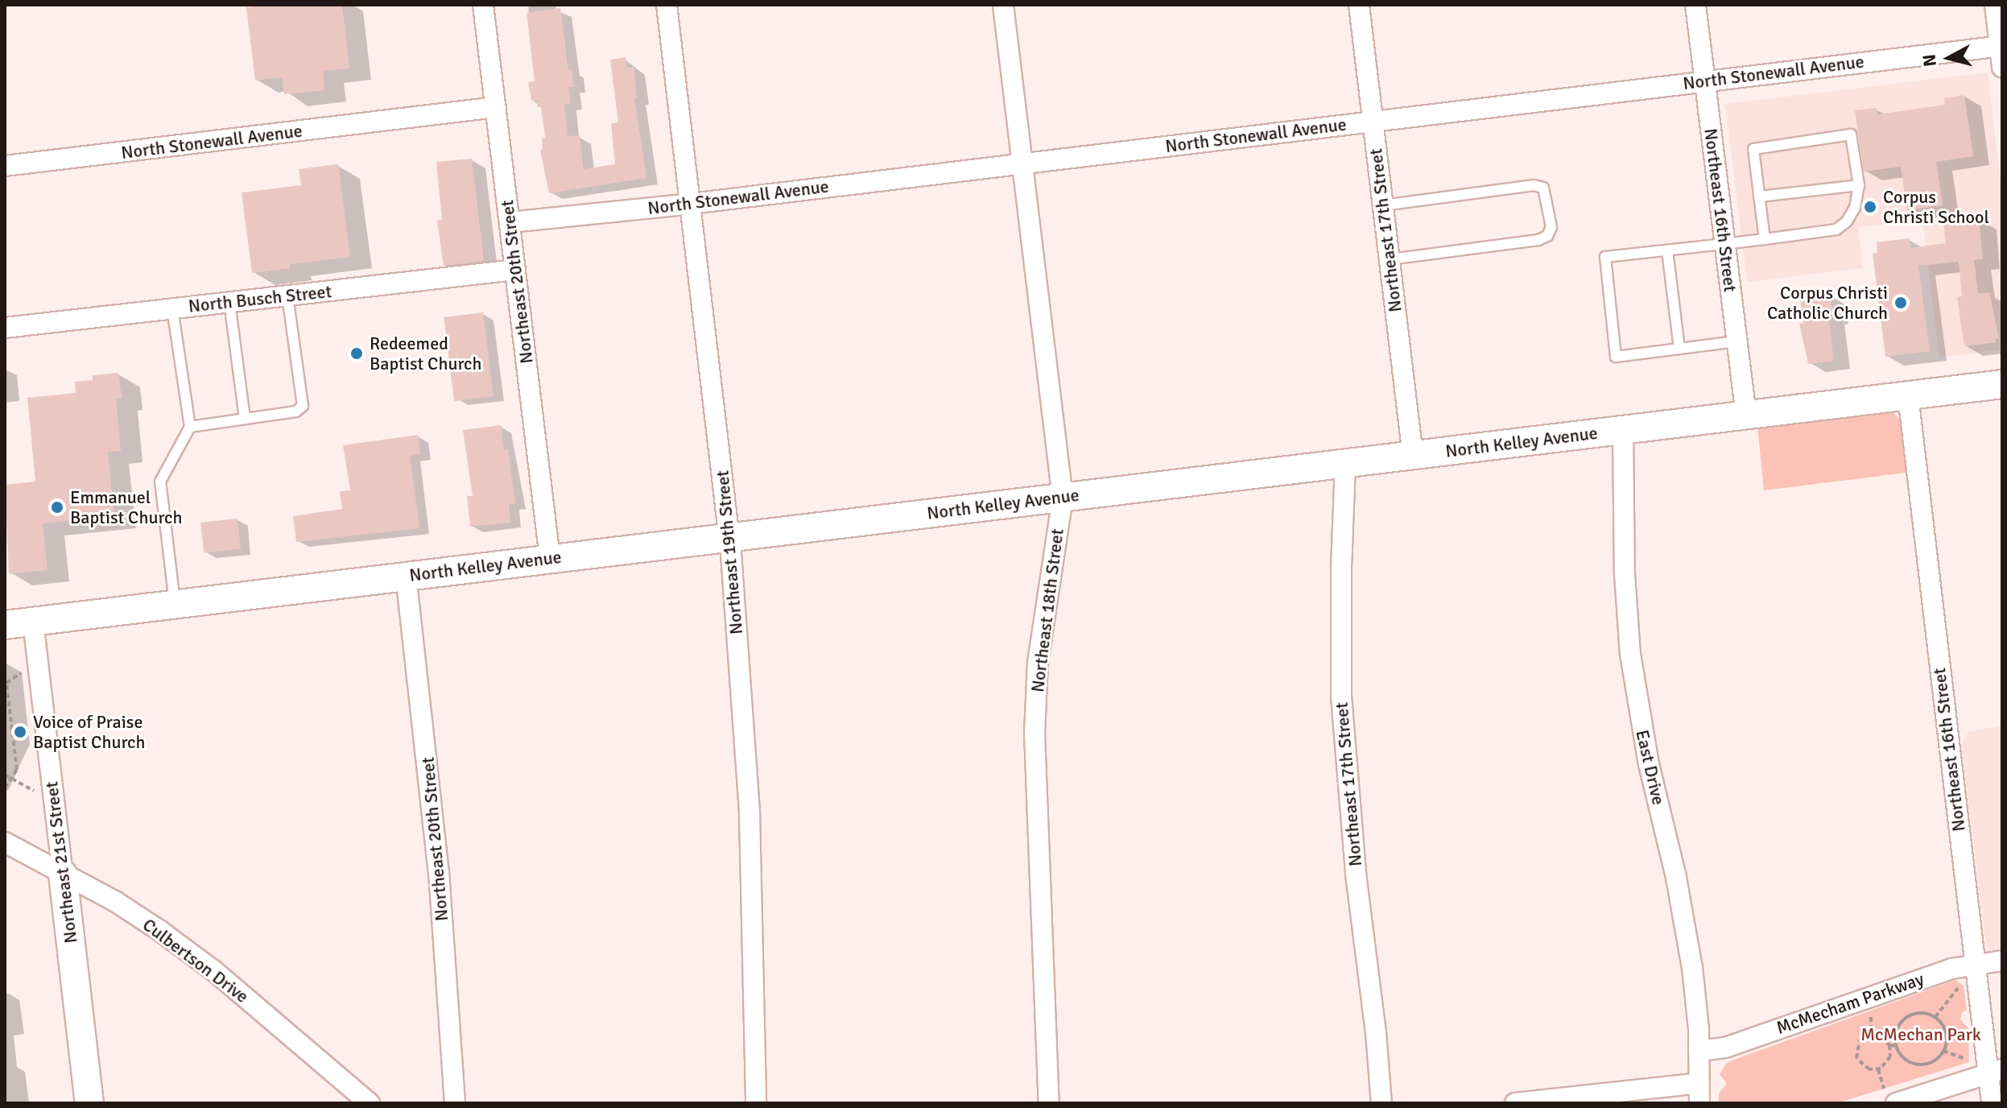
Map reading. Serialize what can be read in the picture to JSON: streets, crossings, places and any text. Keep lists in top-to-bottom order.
{
  "streets": {
    "street": [
      "North Stonewall Avenue",
      "Northeast 16th Street",
      "Northeast 17th Street",
      "Northeast 20th Street",
      "North Busch Street",
      "North Kelley Avenue",
      "Northeast 19th Street",
      "Northeast 18th Street",
      "East Drive",
      "Northeast 21st Street",
      "Culbertson Drive",
      "McMecham Parkway"
    ]
  },
  "crossings": [
    ["North Stonewall Avenue", "Northeast 16th Street"],
    ["North Stonewall Avenue", "Northeast 17th Street"],
    ["North Stonewall Avenue", "Northeast 20th Street"],
    ["North Stonewall Avenue", "Northeast 19th Street"],
    ["North Stonewall Avenue", "Northeast 18th Street"],
    ["Northeast 16th Street", "North Kelley Avenue"],
    ["Northeast 16th Street", "McMecham Parkway"],
    ["Northeast 17th Street", "North Kelley Avenue"],
    ["Northeast 20th Street", "North Busch Street"],
    ["Northeast 20th Street", "North Kelley Avenue"],
    ["North Kelley Avenue", "Northeast 19th Street"],
    ["North Kelley Avenue", "Northeast 18th Street"],
    ["North Kelley Avenue", "East Drive"],
    ["North Kelley Avenue", "Northeast 21st Street"],
    ["East Drive", "McMecham Parkway"],
    ["Northeast 21st Street", "Culbertson Drive"]
  ],
  "parks": ["McMechan Park"],
  "places": [
    "Corpus Christi School",
    "Corpus Christi Catholic Church",
    "Redeemed Baptist Church",
    "Emmanuel Baptist Church",
    "Voice of Praise Baptist Church"
  ],
  "north": "left"
}
